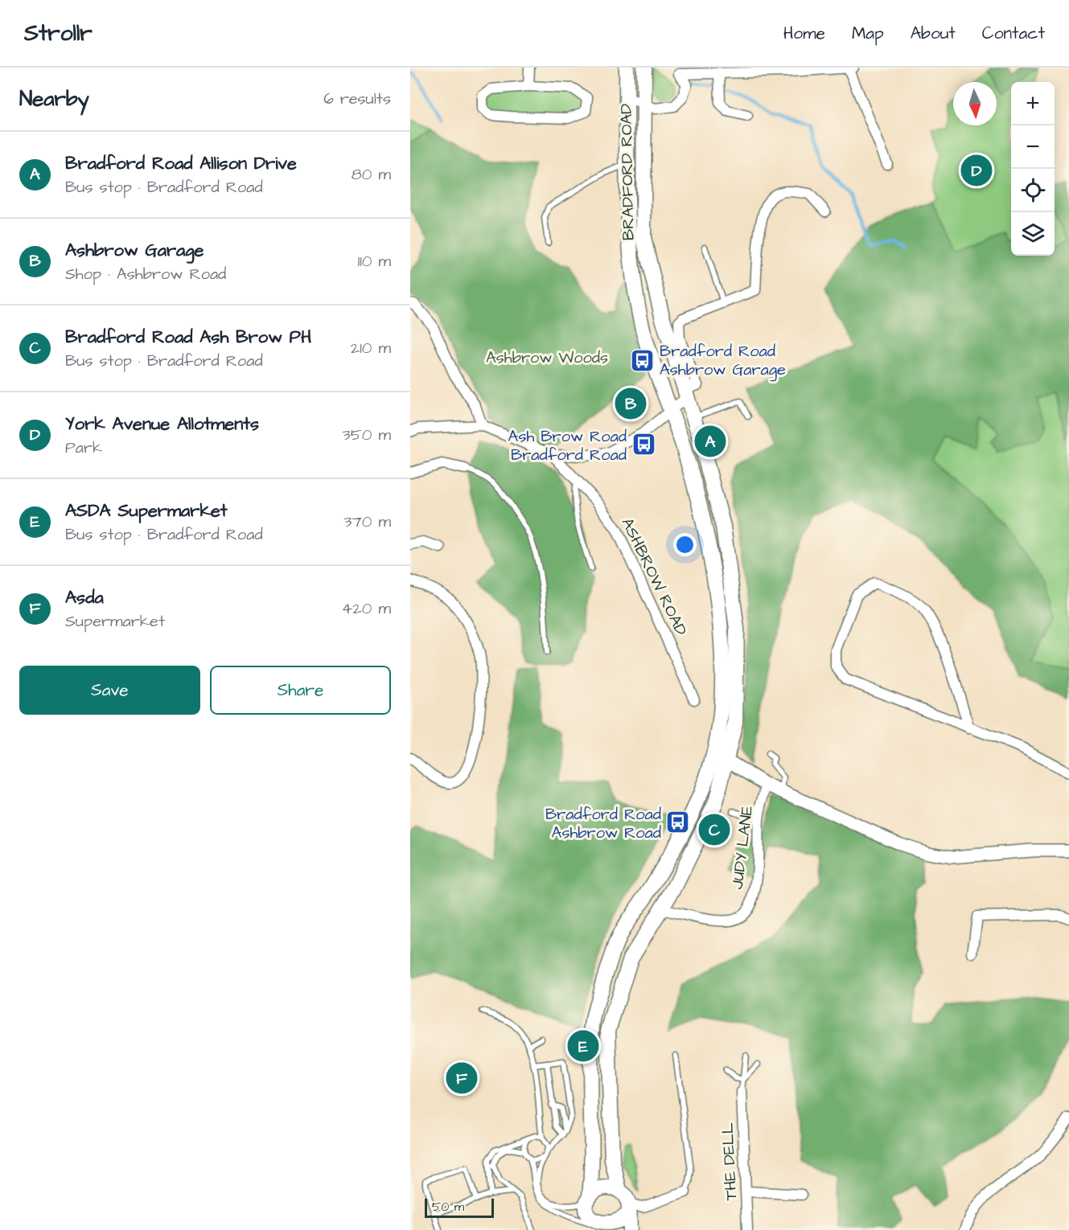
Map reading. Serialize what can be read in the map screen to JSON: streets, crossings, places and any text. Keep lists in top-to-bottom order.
{
  "streets": {
    "main road": ["BRADFORD ROAD"],
    "street": ["ASHBROW ROAD", "JUDY LANE", "THE DELL"]
  },
  "crossings": [
    ["BRADFORD ROAD", "ASHBROW ROAD"],
    ["BRADFORD ROAD", "JUDY LANE"]
  ],
  "parks": ["Ashbrow Woods"],
  "places": {
    "bus stop": ["Bradford Road Ashbrow Garage", "Ash Brow Road Bradford Road", "Bradford Road Ashbrow Road"]
  },
  "scale_bar": "50 m",
  "north": "bottom",
  "page": {
    "header": "Strollr",
    "nav": [
      "Home",
      "Map",
      "About",
      "Contact"
    ],
    "heading": ["Nearby", "6 results"],
    "map_buttons": ["+", "−"],
    "list": [
      {
        "mark": "A",
        "name": "Bradford Road Allison Drive",
        "note": "Bus stop · Bradford Road",
        "value": "80 m"
      },
      {
        "mark": "B",
        "name": "Ashbrow Garage",
        "note": "Shop · Ashbrow Road",
        "value": "110 m"
      },
      {
        "mark": "C",
        "name": "Bradford Road Ash Brow PH",
        "note": "Bus stop · Bradford Road",
        "value": "210 m"
      },
      {
        "mark": "D",
        "name": "York Avenue Allotments",
        "note": "Park",
        "value": "350 m"
      },
      {
        "mark": "E",
        "name": "ASDA Supermarket",
        "note": "Bus stop · Bradford Road",
        "value": "370 m"
      },
      {
        "mark": "F",
        "name": "Asda",
        "note": "Supermarket",
        "value": "420 m"
      }
    ],
    "pins": [
      "D",
      "B",
      "A",
      "C",
      "E",
      "F"
    ],
    "buttons": ["Save", "Share"],
    "scale": "50 m"
  }
}
